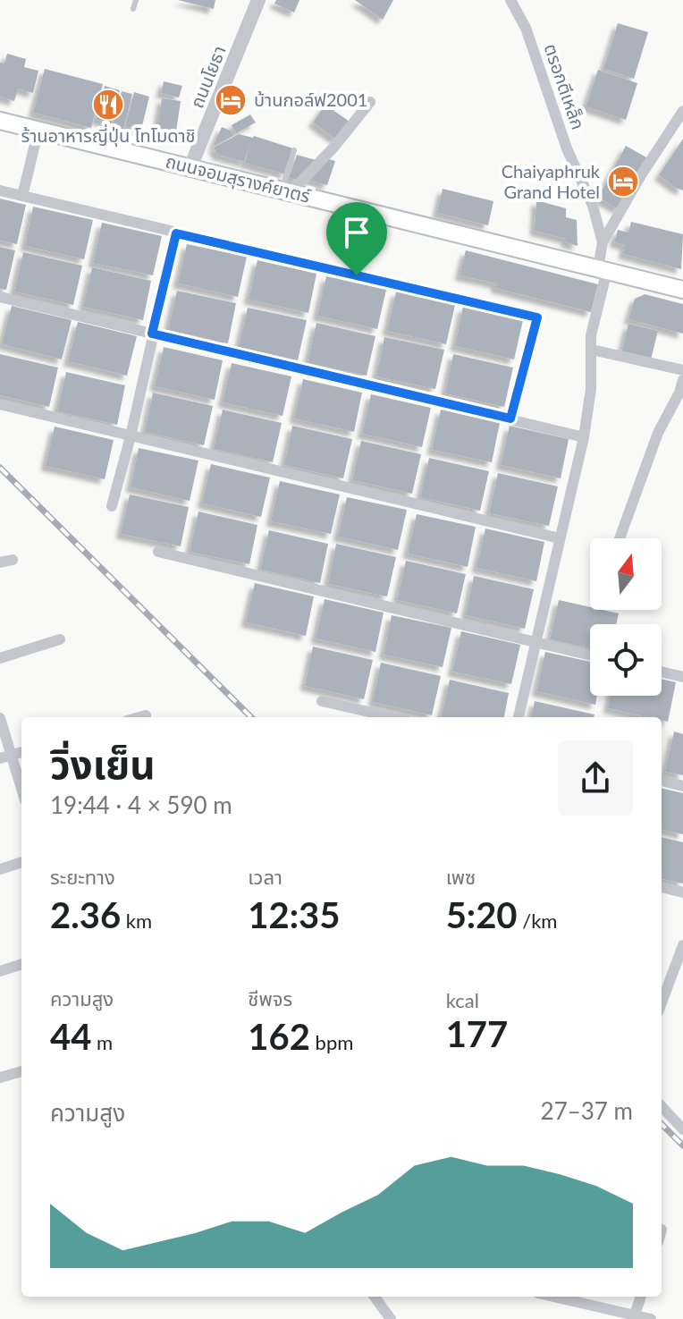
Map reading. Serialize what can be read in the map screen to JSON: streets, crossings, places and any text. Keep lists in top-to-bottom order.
{
  "streets": {
    "main road": ["ถนนจอมสุรางค์ยาตร์"],
    "street": ["ถนนโยธา", "ตรอกตีเหล็ก"]
  },
  "crossings": [
    ["ถนนโยธา", "ถนนจอมสุรางค์ยาตร์"],
    ["ตรอกตีเหล็ก", "ถนนจอมสุรางค์ยาตร์"]
  ],
  "places": {
    "hotel": ["บ้านกอล์ฟ2001", "Chaiyaphruk Grand Hotel"],
    "restaurant": ["ร้านอาหารญี่ปุ่น โทโมดาชิ"]
  },
  "north": "top",
  "page": {
    "heading": ["วิ่งเย็น", "19:44 · 4 × 590 m"],
    "stats": [
      ["ระยะทาง", "2.36 km"],
      ["เวลา", "12:35"],
      ["เพซ", "5:20 /km"],
      ["ความสูง", "44 m"],
      ["ชีพจร", "162 bpm"],
      ["kcal", "177"]
    ],
    "chart": ["ความสูง", "27–37 m"]
  }
}
